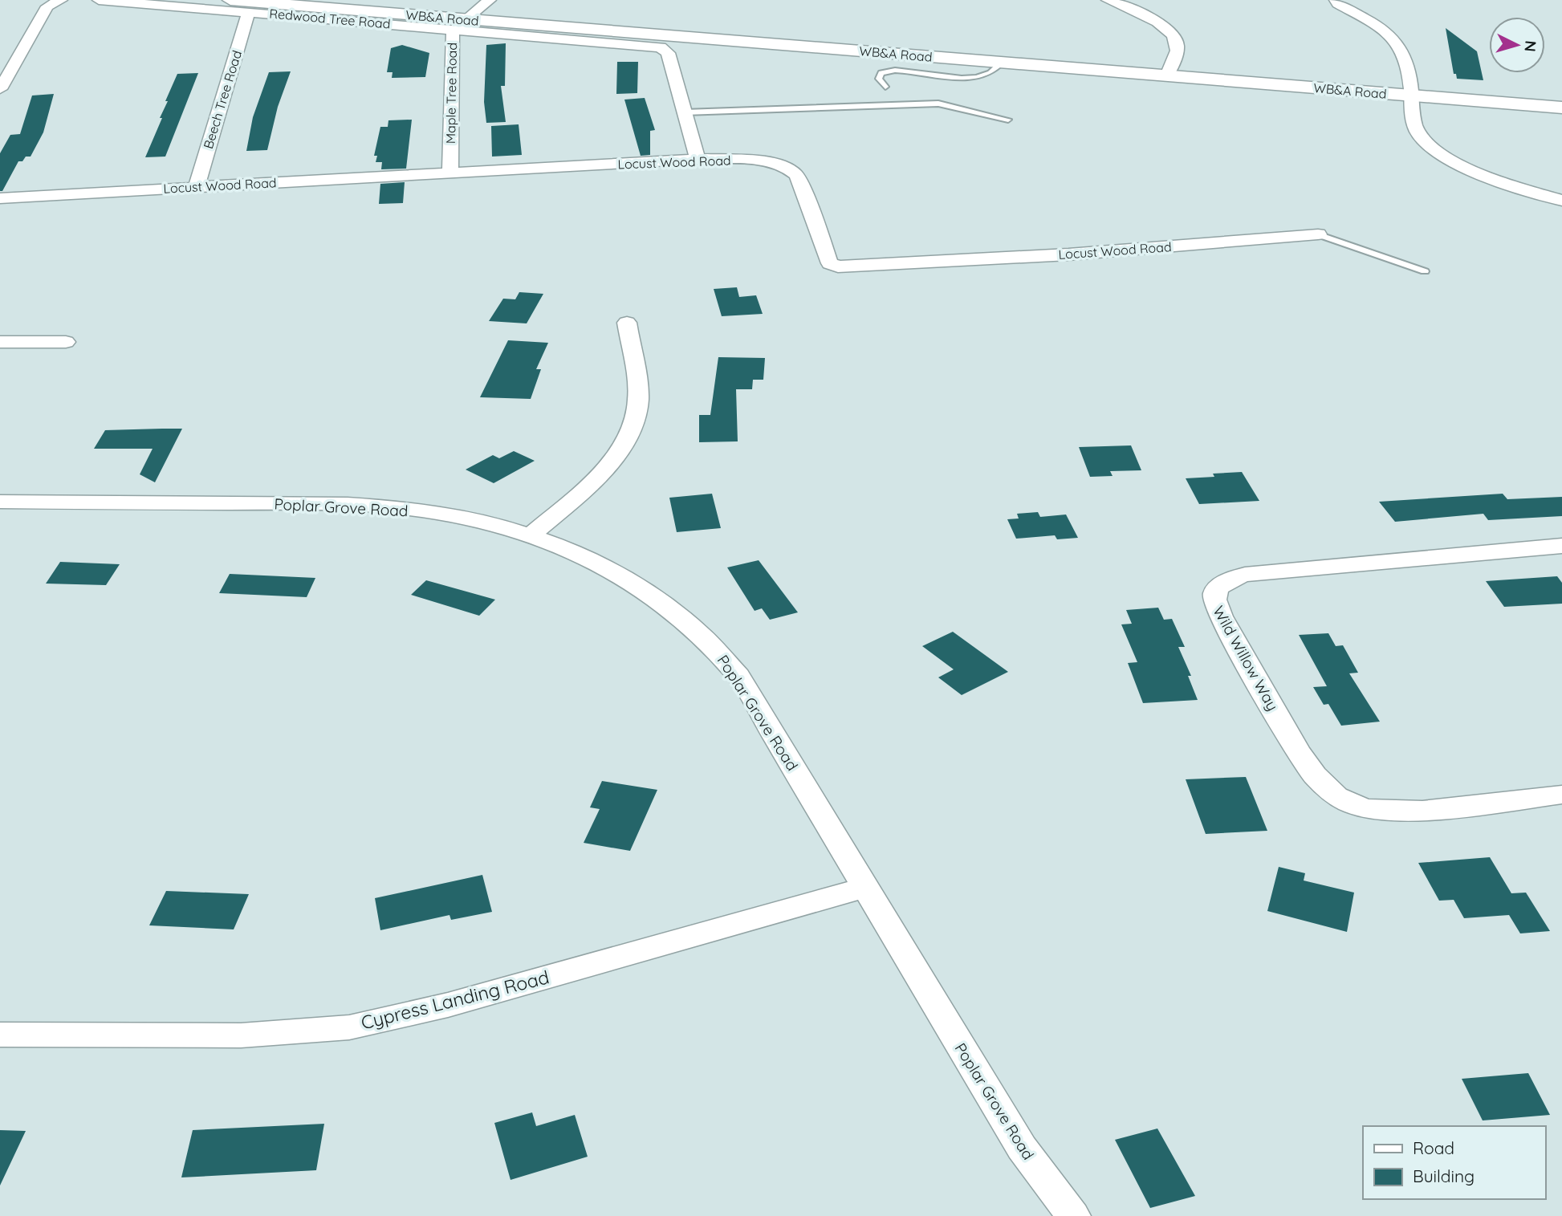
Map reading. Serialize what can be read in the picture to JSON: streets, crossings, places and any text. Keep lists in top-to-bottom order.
{
  "streets": {
    "street": [
      "WB&A Road",
      "Redwood Tree Road",
      "Maple Tree Road",
      "Beech Tree Road",
      "Locust Wood Road",
      "Poplar Grove Road",
      "Wild Willow Way",
      "Cypress Landing Road"
    ]
  },
  "crossings": [
    ["WB&A Road", "Redwood Tree Road"],
    ["WB&A Road", "Maple Tree Road"],
    ["Redwood Tree Road", "Maple Tree Road"],
    ["Redwood Tree Road", "Beech Tree Road"],
    ["Maple Tree Road", "Locust Wood Road"],
    ["Beech Tree Road", "Locust Wood Road"],
    ["Poplar Grove Road", "Cypress Landing Road"]
  ],
  "legend": ["Road", "Building"],
  "north": "right"
}
